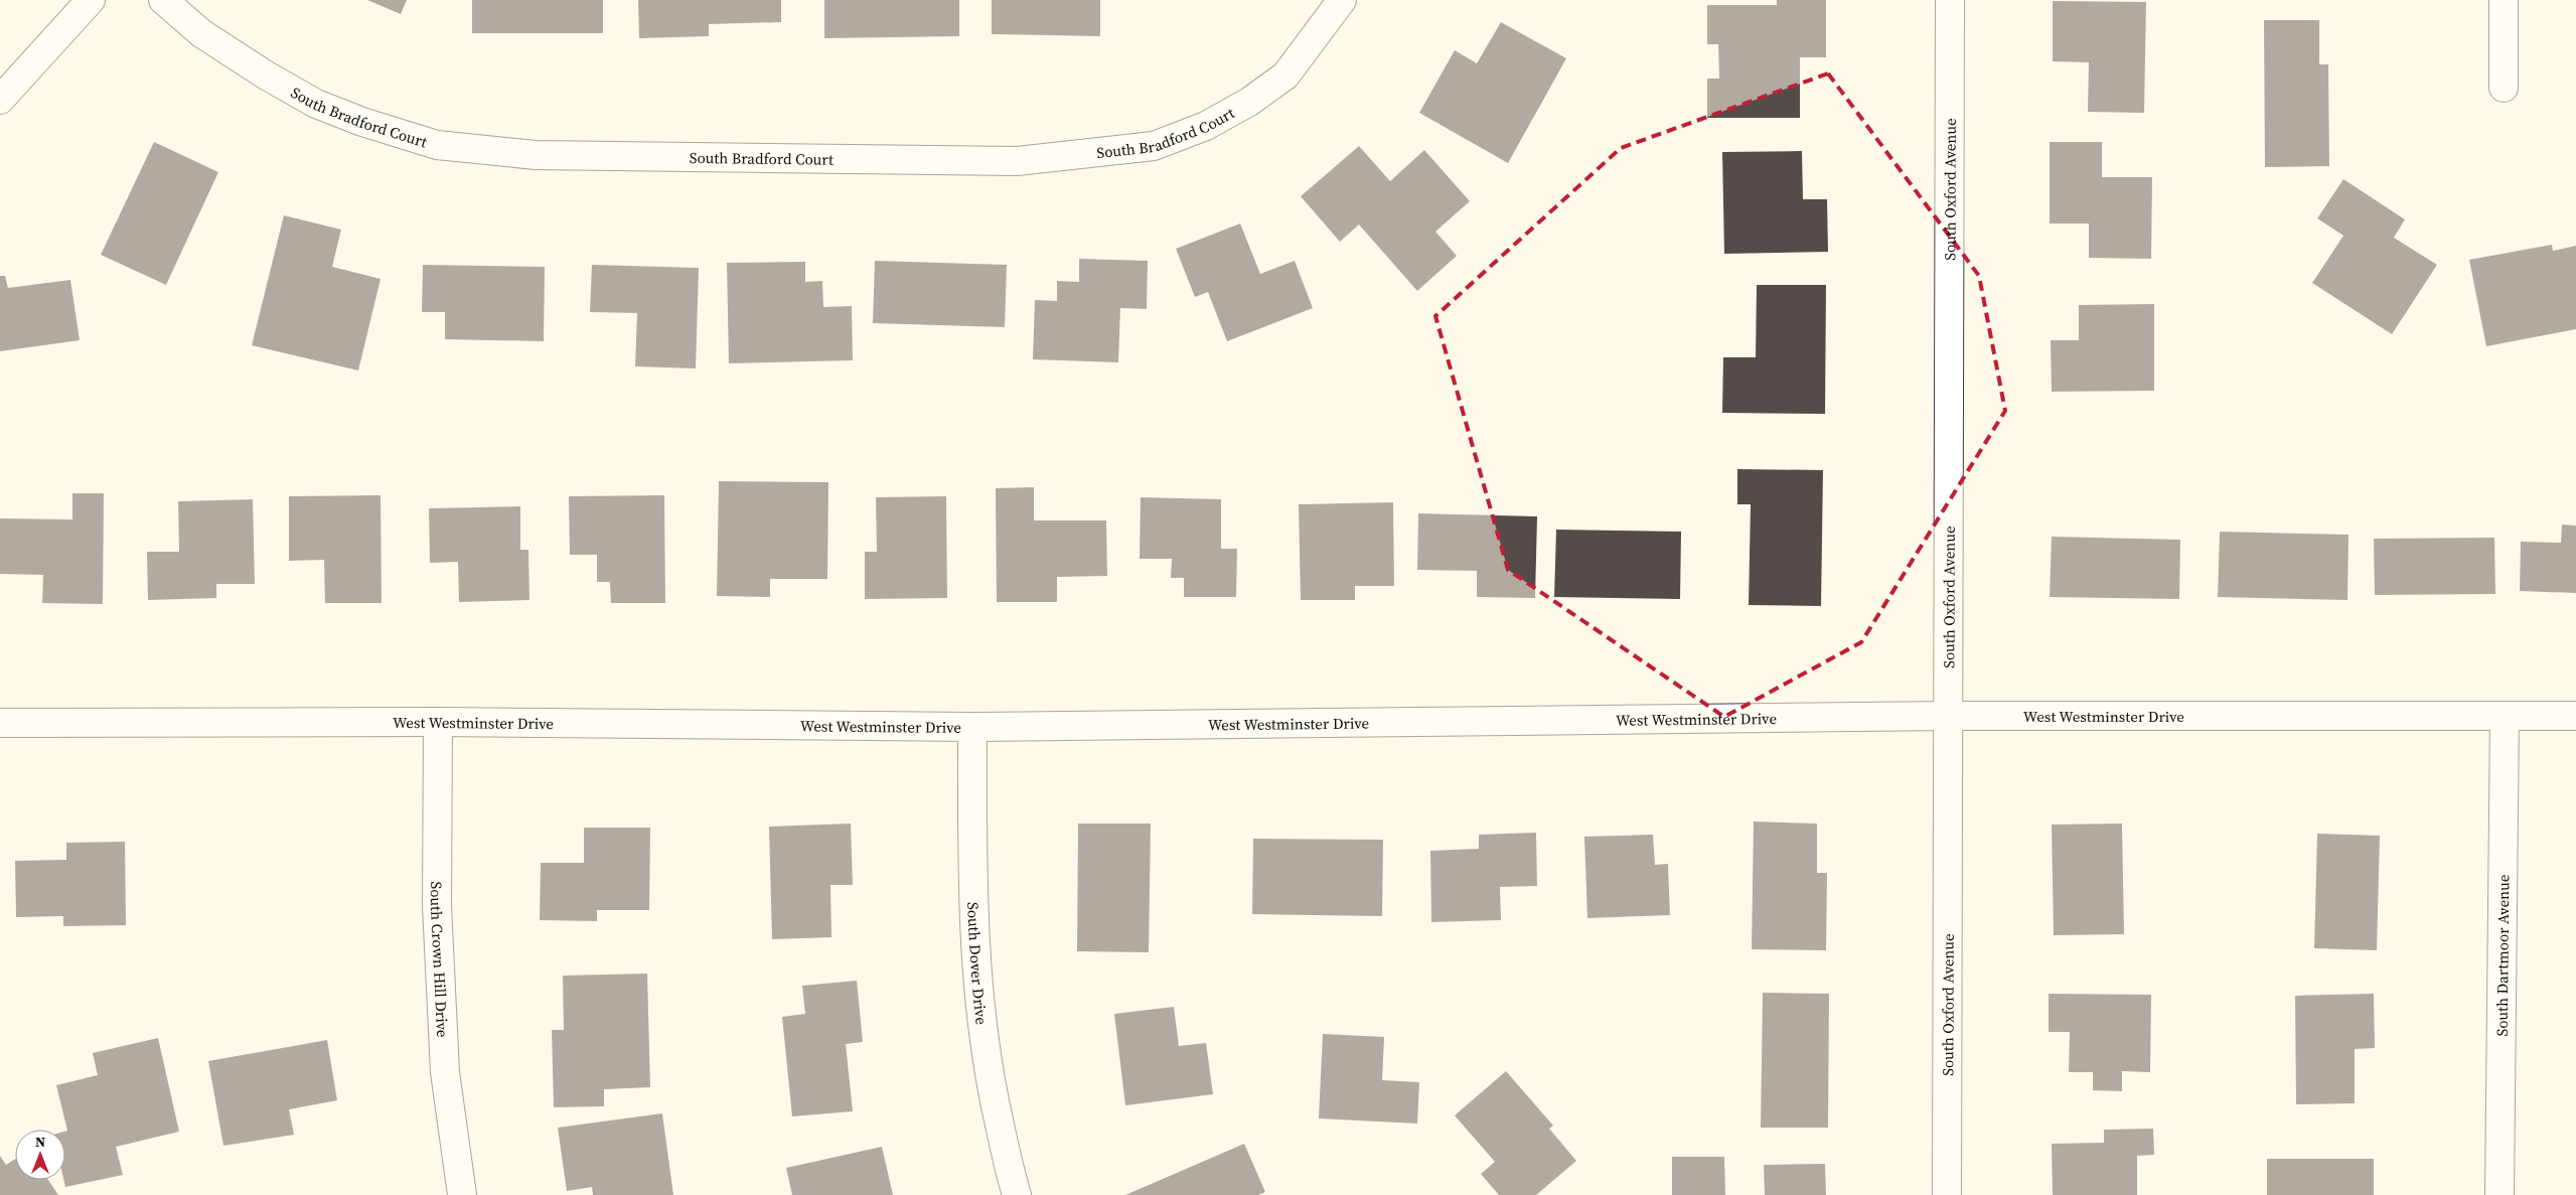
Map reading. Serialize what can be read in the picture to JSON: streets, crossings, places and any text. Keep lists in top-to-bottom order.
{
  "streets": {
    "street": [
      "South Bradford Court",
      "South Oxford Avenue",
      "West Westminster Drive",
      "South Dartmoor Avenue",
      "South Crown Hill Drive",
      "South Dover Drive"
    ]
  },
  "crossings": [
    ["South Oxford Avenue", "West Westminster Drive"],
    ["West Westminster Drive", "South Dartmoor Avenue"],
    ["West Westminster Drive", "South Crown Hill Drive"],
    ["West Westminster Drive", "South Dover Drive"]
  ],
  "north": "top"
}
